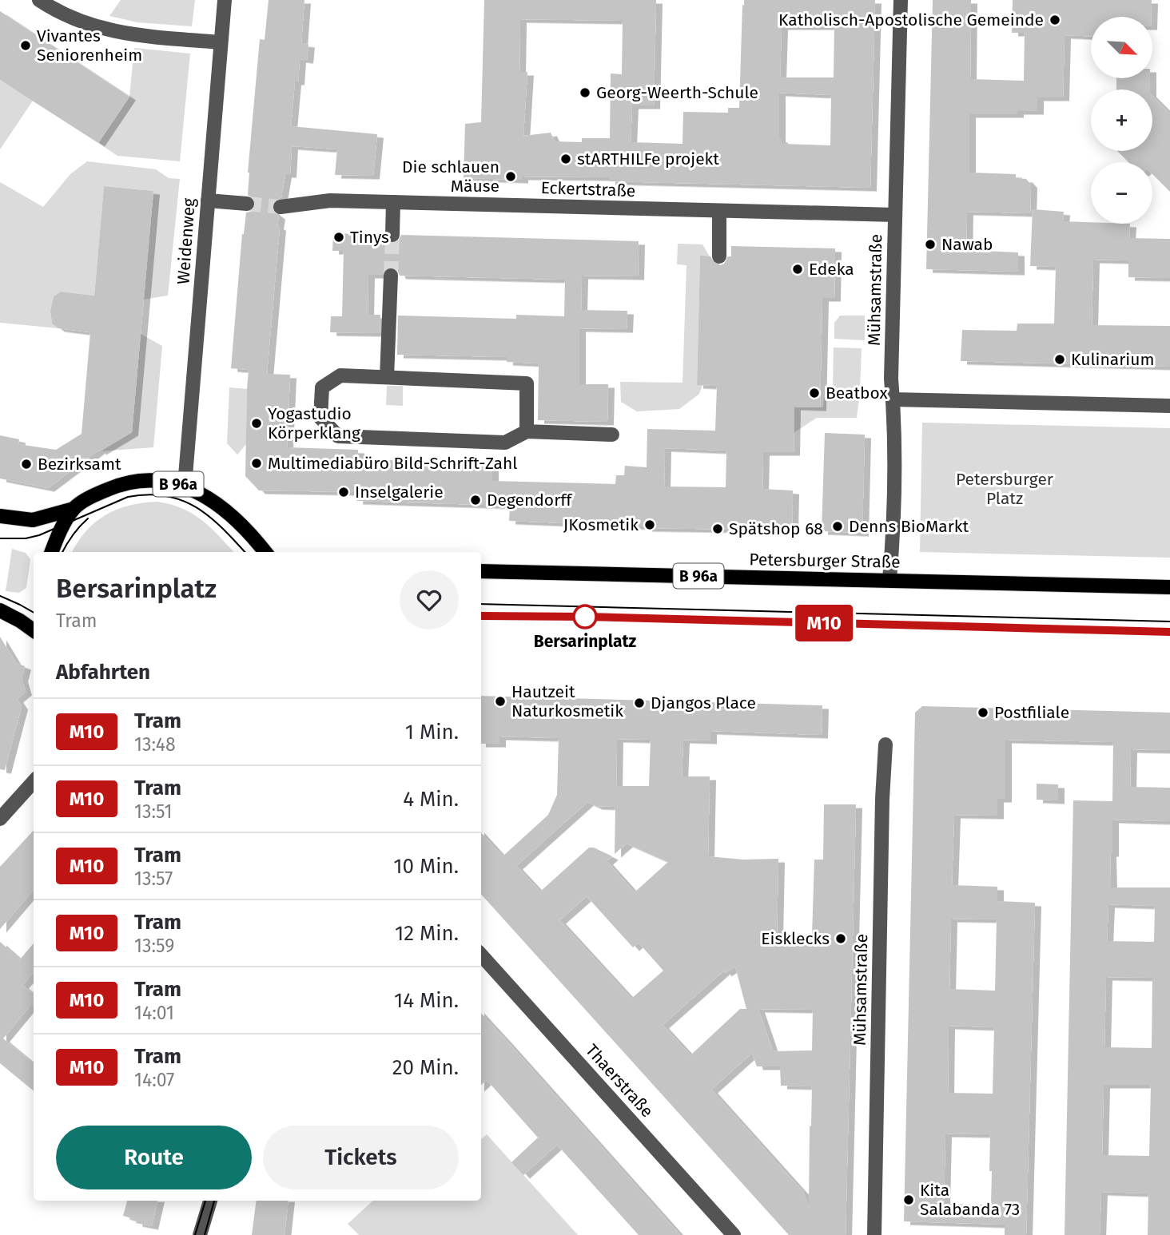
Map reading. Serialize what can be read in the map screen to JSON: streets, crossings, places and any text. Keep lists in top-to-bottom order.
{
  "streets": {
    "main road": ["B 96a", "Petersburger Straße"],
    "street": [
      "Eckertstraße",
      "Weidenweg",
      "Mühsamstraße",
      "Thaerstraße"
    ]
  },
  "crossings": [
    ["Eckertstraße", "Mühsamstraße"],
    ["Weidenweg", "B 96a"],
    ["Mühsamstraße", "Petersburger Straße"]
  ],
  "parks": ["Petersburger Platz"],
  "places": [
    "Katholisch-Apostolische Gemeinde",
    "Vivantes Seniorenheim",
    "Georg-Weerth-Schule",
    "stARTHILFe projekt",
    "Die schlauen Mäuse",
    "Tinys",
    "Nawab",
    "Edeka",
    "Kulinarium",
    "Beatbox",
    "Yogastudio Körperklang",
    "Multimediabüro Bild-Schrift-Zahl",
    "Bezirksamt",
    "Inselgalerie",
    "Degendorff",
    "JKosmetik",
    "Denns BioMarkt",
    "Spätshop 68",
    "Bersarinplatz",
    "Hautzeit Naturkosmetik",
    "Djangos Place",
    "Postfiliale",
    "Eisklecks",
    "Kita Salabanda 73"
  ],
  "lines": ["tram line M10"],
  "north": "bottom right",
  "page": {
    "on_map": "M10",
    "map_buttons": ["+", "−"],
    "heading": [
      ["Bersarinplatz", "Tram"],
      "Abfahrten"
    ],
    "list": [
      {
        "mark": "M10",
        "name": "Tram",
        "note": "13:48",
        "value": "1 Min."
      },
      {
        "mark": "M10",
        "name": "Tram",
        "note": "13:51",
        "value": "4 Min."
      },
      {
        "mark": "M10",
        "name": "Tram",
        "note": "13:57",
        "value": "10 Min."
      },
      {
        "mark": "M10",
        "name": "Tram",
        "note": "13:59",
        "value": "12 Min."
      },
      {
        "mark": "M10",
        "name": "Tram",
        "note": "14:01",
        "value": "14 Min."
      },
      {
        "mark": "M10",
        "name": "Tram",
        "note": "14:07",
        "value": "20 Min."
      }
    ],
    "buttons": ["Route", "Tickets"]
  }
}
